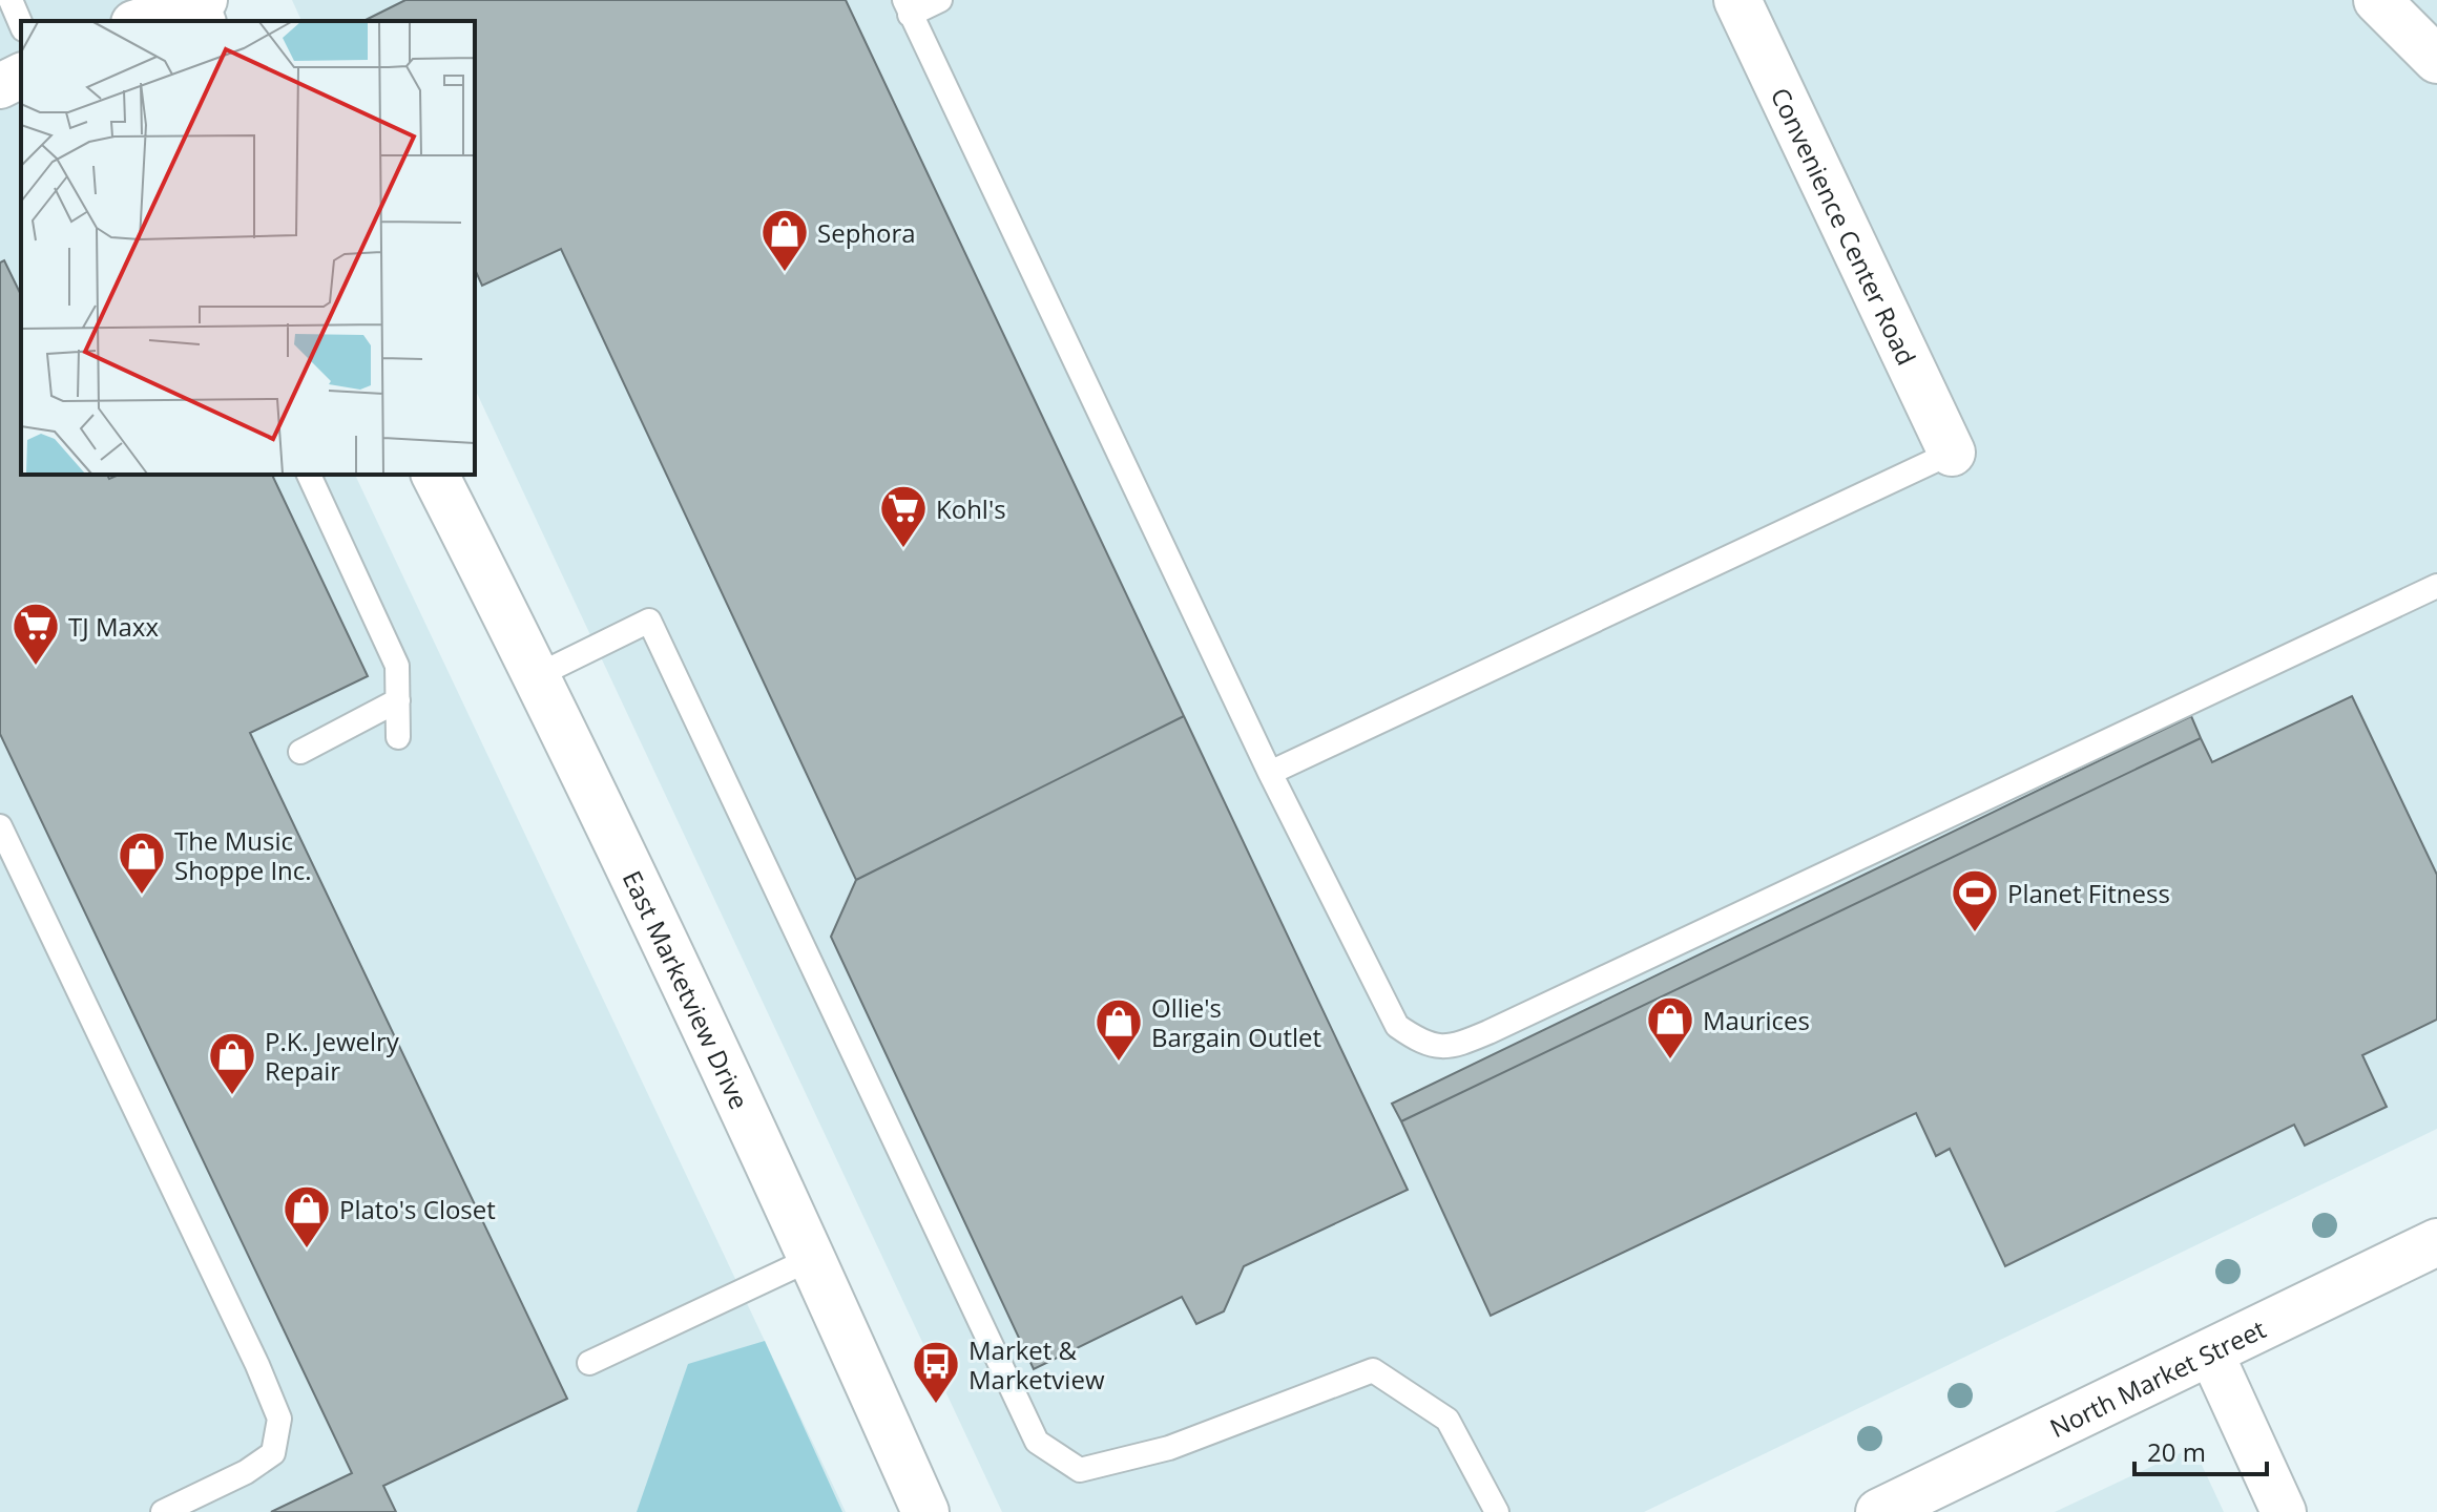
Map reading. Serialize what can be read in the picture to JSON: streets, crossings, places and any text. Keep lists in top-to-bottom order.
{
  "streets": {
    "main road": ["Convenience Center Road", "East Marketview Drive", "North Market Street"]
  },
  "places": {
    "shop": [
      "Sephora",
      "The Music Shoppe Inc.",
      "Maurices",
      "Ollie's Bargain Outlet",
      "P.K. Jewelry Repair",
      "Plato's Closet"
    ],
    "supermarket": ["Kohl's", "TJ Maxx"],
    "sports": ["Planet Fitness"],
    "bus stop": ["Market & Marketview"]
  },
  "scale_bar": "20 m"
}
